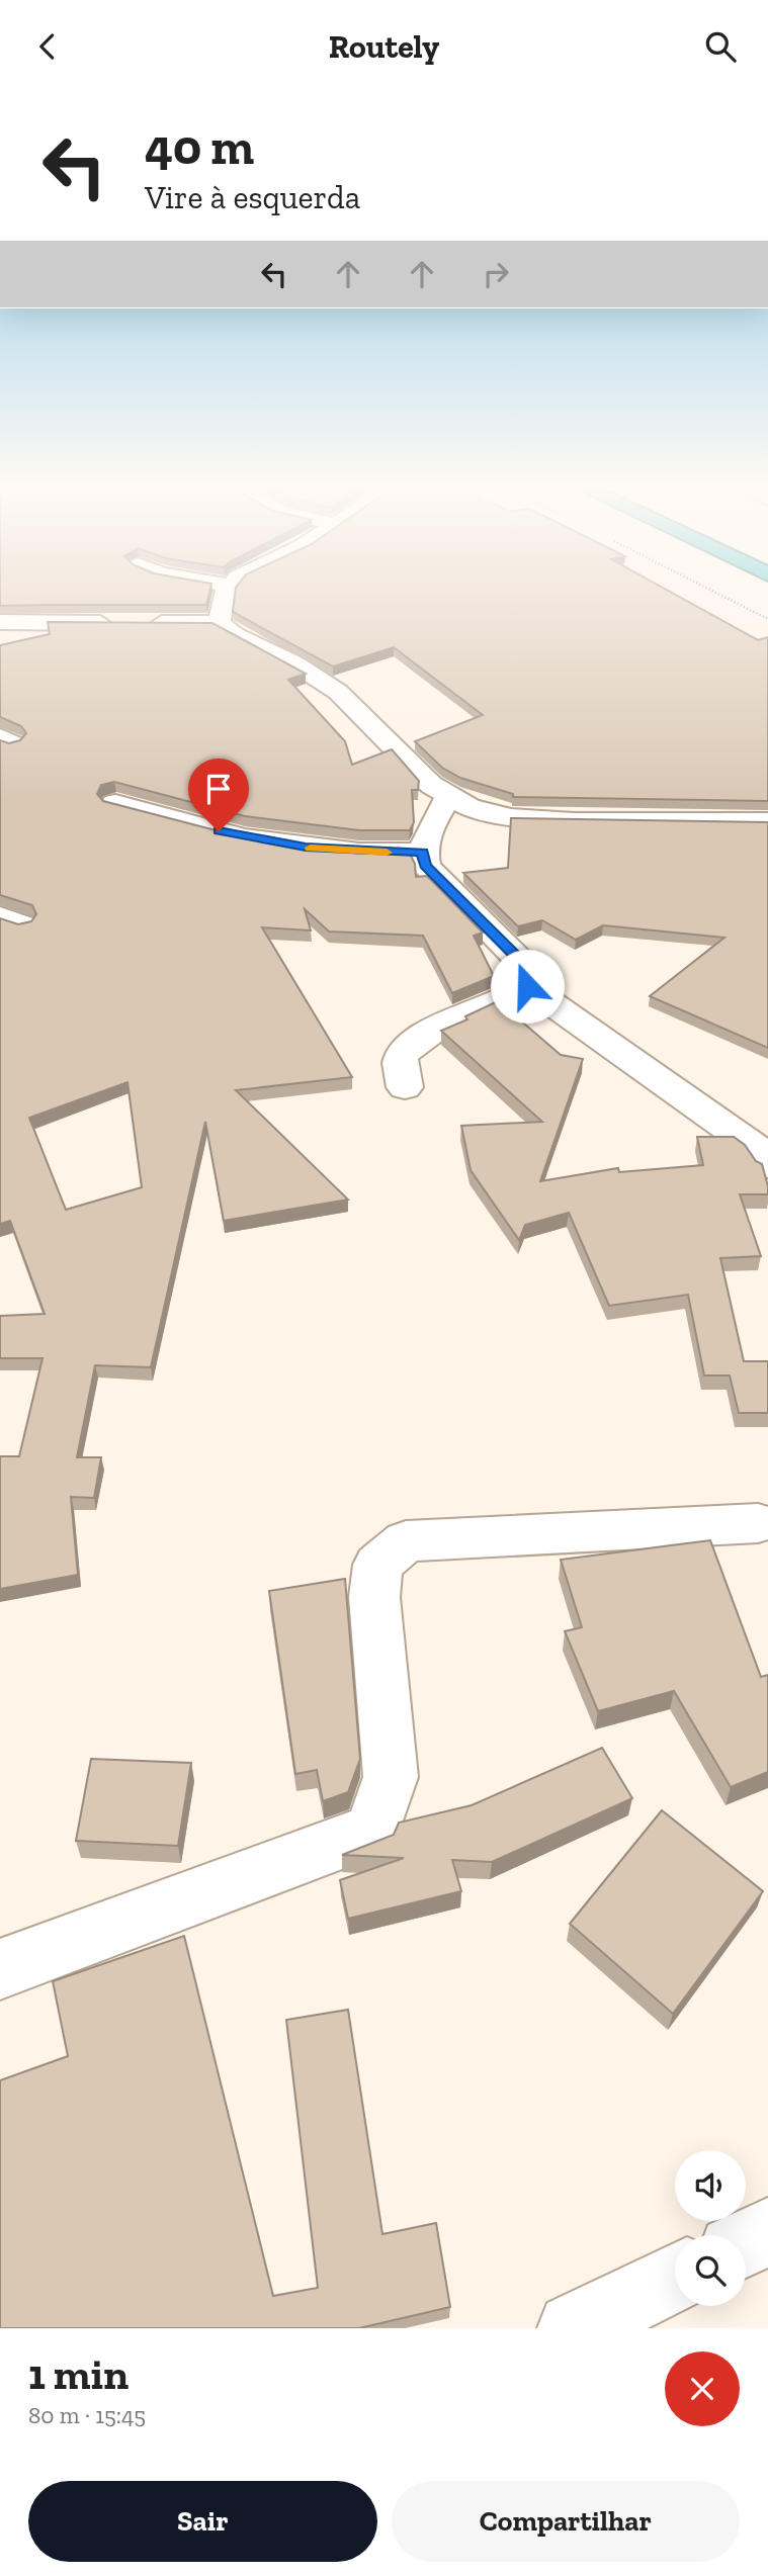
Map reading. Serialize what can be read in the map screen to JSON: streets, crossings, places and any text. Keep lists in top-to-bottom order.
{
  "page": {
    "header": "Routely",
    "turn": ["40 m", "Vire à esquerda"],
    "heading": ["1 min", "80 m · 15:45"],
    "buttons": ["Sair", "Compartilhar"]
  }
}
